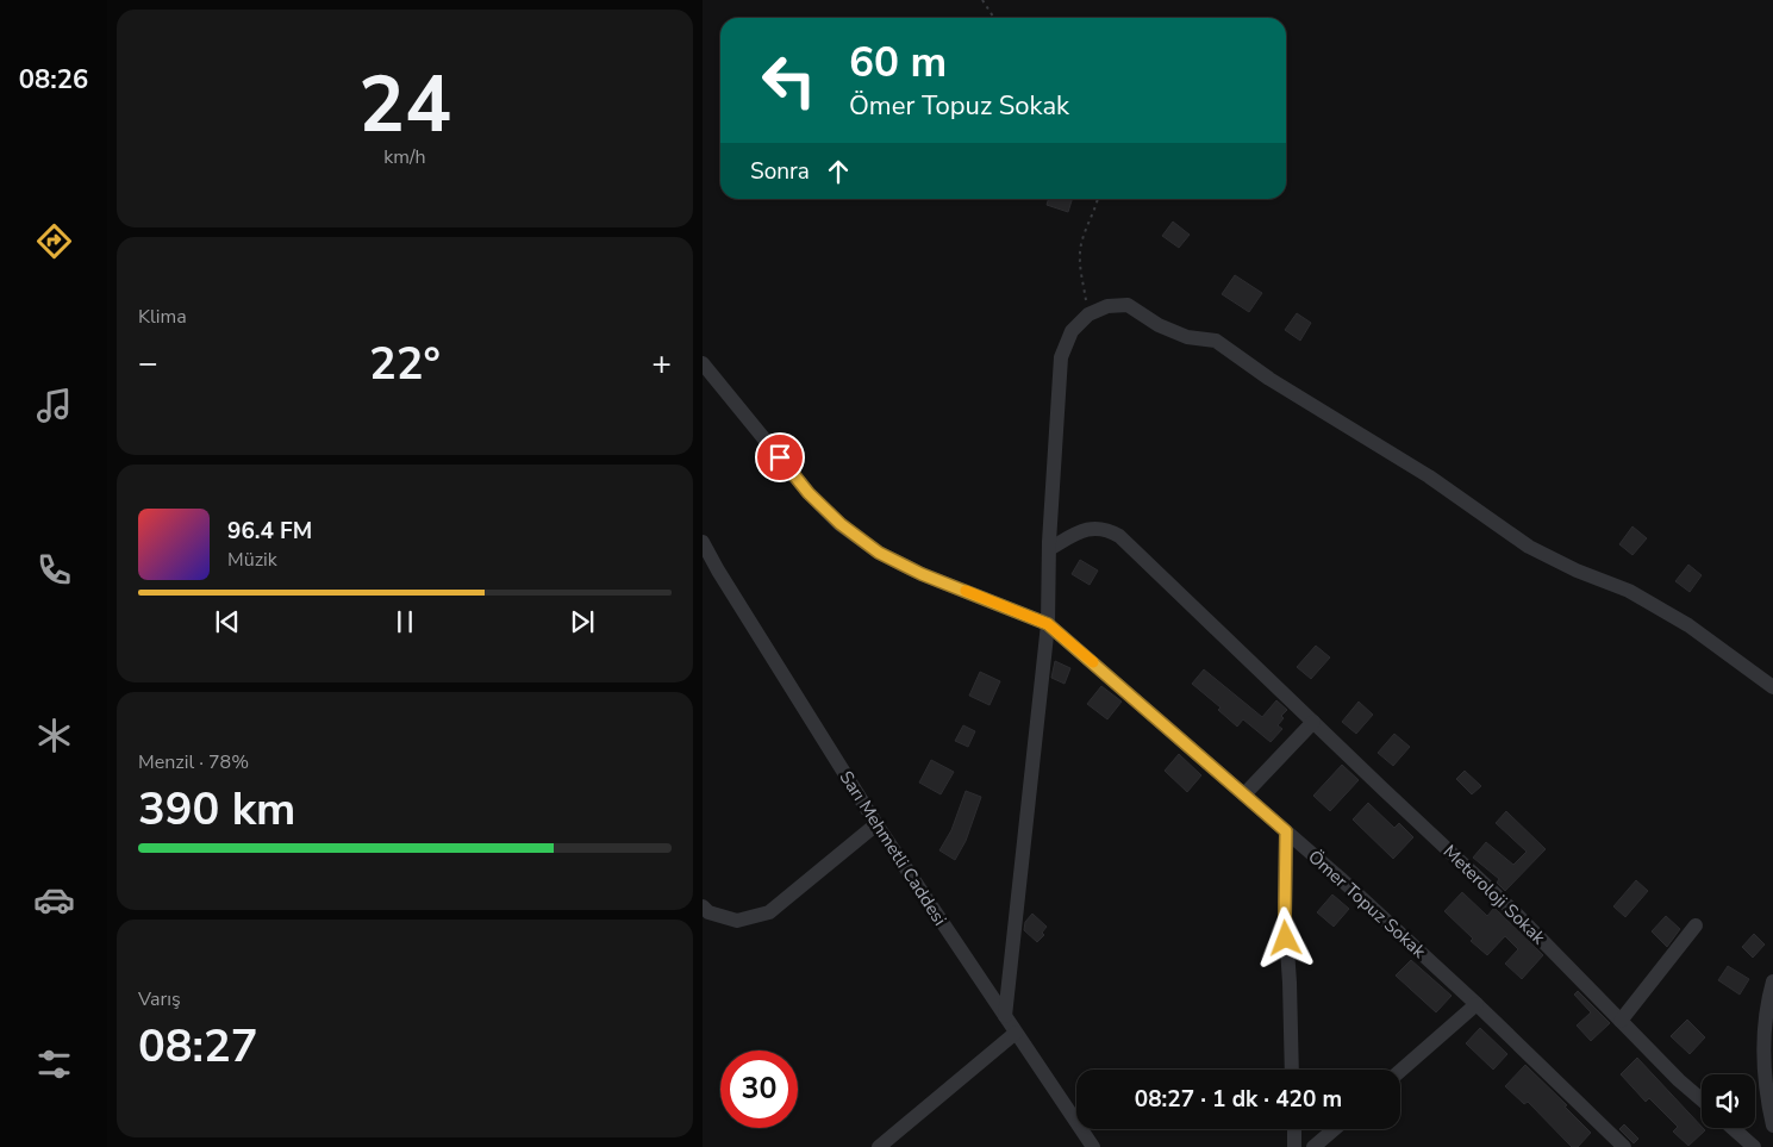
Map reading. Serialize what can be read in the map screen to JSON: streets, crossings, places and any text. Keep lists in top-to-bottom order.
{
  "streets": {
    "street": ["Sarı Mehmetli Caddesi", "Meteroloji Sokak", "Ömer Topuz Sokak"]
  },
  "page": {
    "tabs": "08:26",
    "tile": [
      ["24", "km/h"],
      "Klima",
      ["Menzil · 78%", "390 km"],
      ["Varış", "08:27"]
    ],
    "turn": ["60 m", "Ömer Topuz Sokak"],
    "then": "Sonra",
    "heat": ["−", "22°", "+"],
    "song": ["96.4 FM", "Müzik"],
    "limit": "30",
    "trip": "08:27 · 1 dk · 420 m"
  }
}
